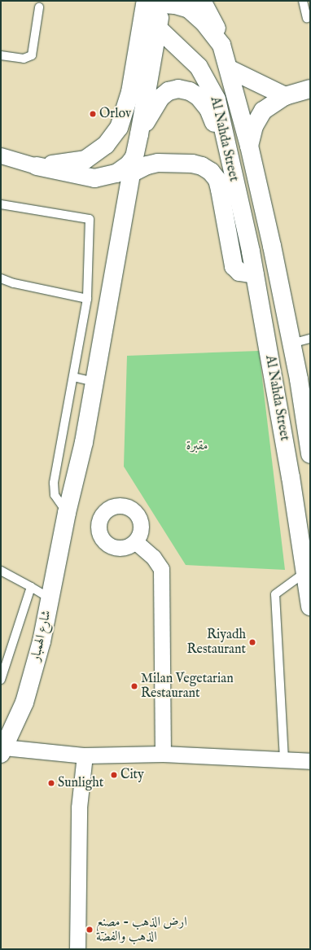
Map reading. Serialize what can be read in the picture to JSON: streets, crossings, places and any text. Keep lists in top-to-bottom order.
{
  "streets": {
    "main road": ["Al Nahda Street", "شارع الهمبار"]
  },
  "parks": ["مقبرة"],
  "places": [
    "Orlov",
    "Riyadh Restaurant",
    "Milan Vegetarian Restaurant",
    "City",
    "Sunlight",
    "ارض الذهب - مصنع الذهب والفضة"
  ]
}
